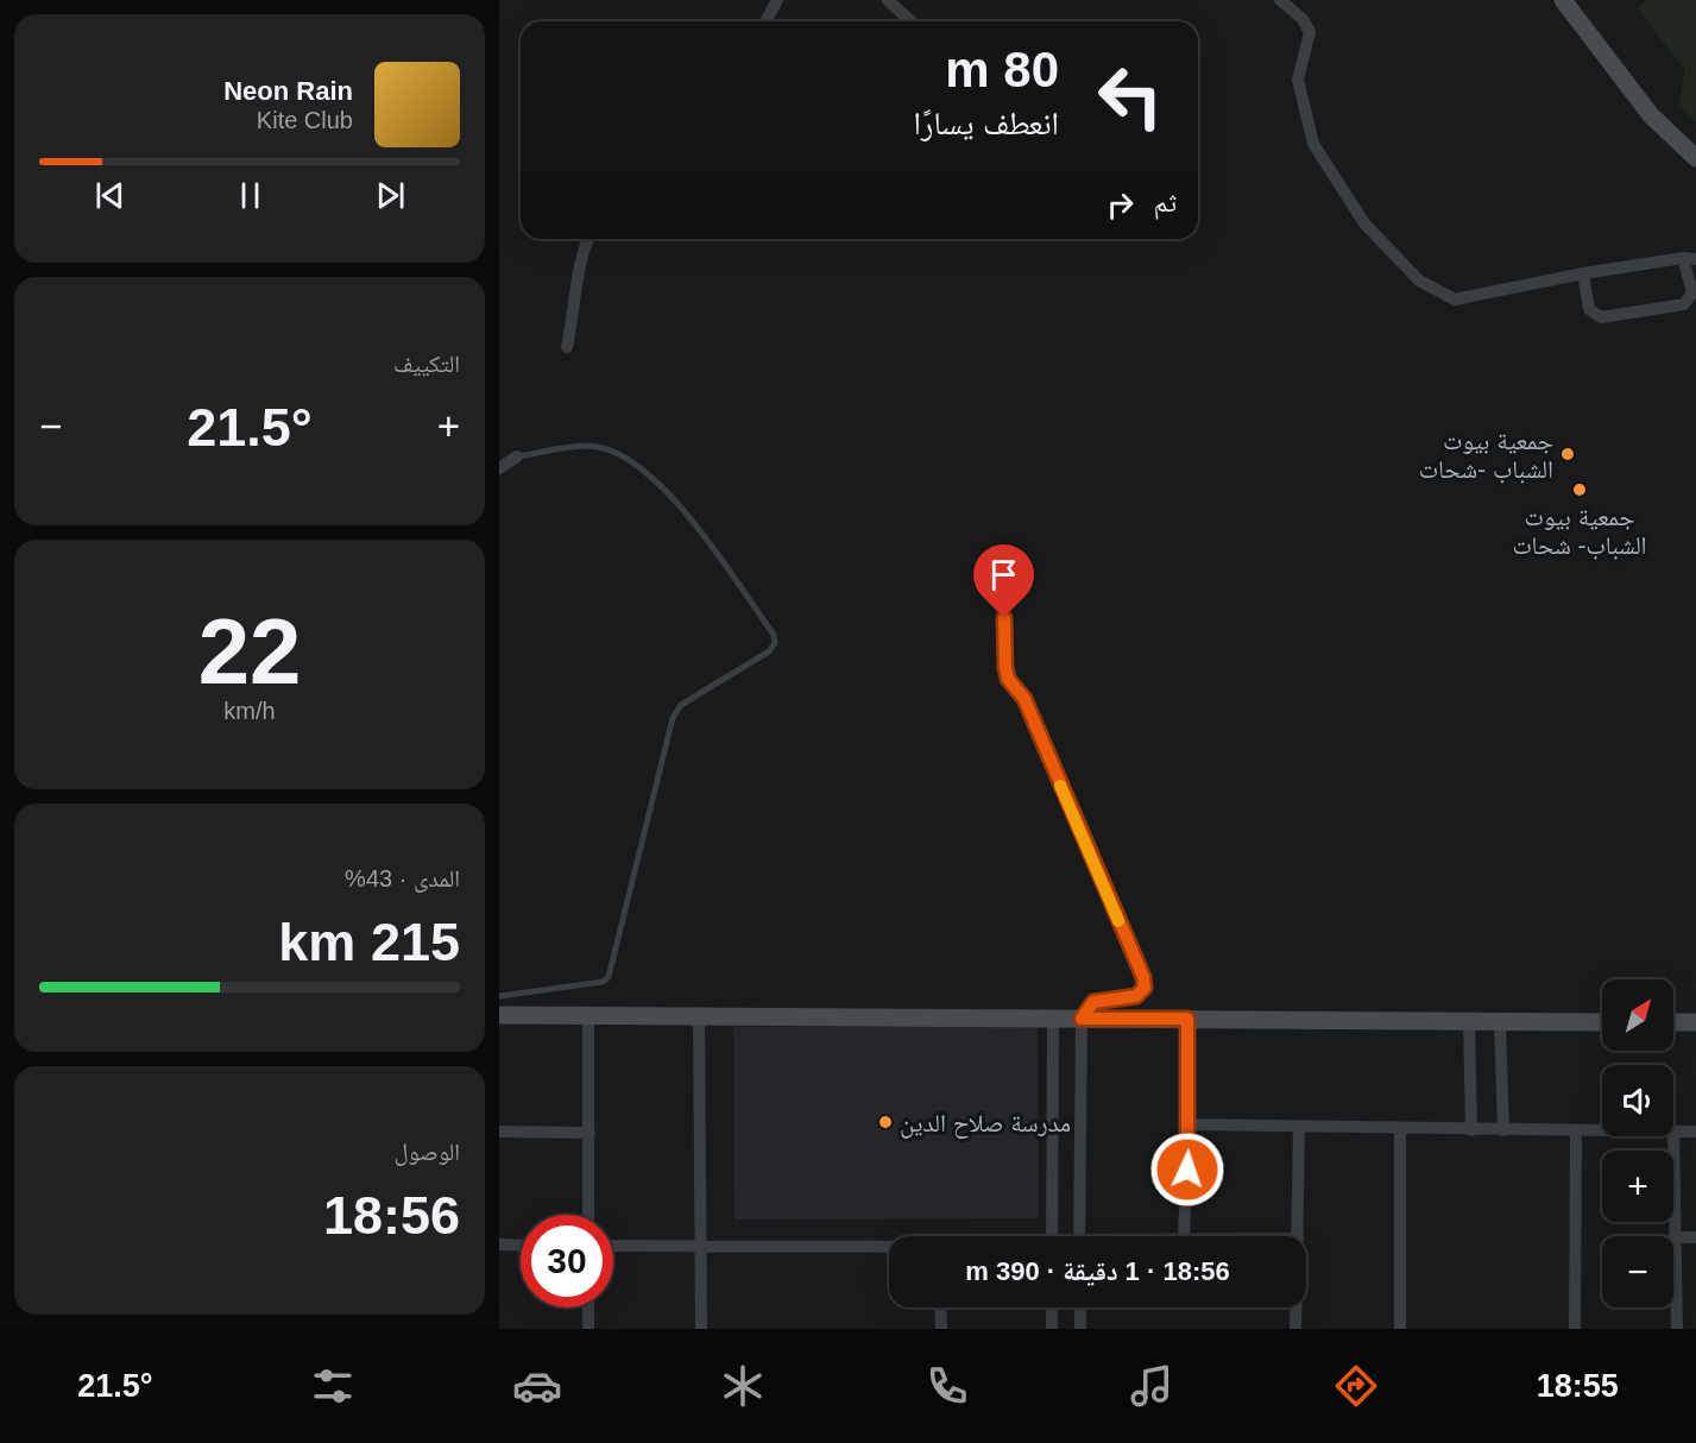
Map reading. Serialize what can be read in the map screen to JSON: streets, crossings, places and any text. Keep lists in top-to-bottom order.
{
  "places": ["جمعية بيوت الشباب -شحات", "جمعية بيوت الشباب- شحات", "مدرسة صلاح الدين"],
  "north": "top right",
  "page": {
    "turn": ["80 m", "انعطف يسارًا"],
    "song": ["Neon Rain", "Kite Club"],
    "then": "ثم",
    "tile": [
      "التكييف",
      ["22", "km/h"],
      ["المدى · 43%", "215 km"],
      ["الوصول", "18:56"]
    ],
    "heat": ["−", "21.5°", "+"],
    "map_buttons": ["+", "−"],
    "limit": "30",
    "trip": "18:56 · 1 دقيقة · 390 m",
    "tabs": ["18:55", "21.5°"]
  }
}
